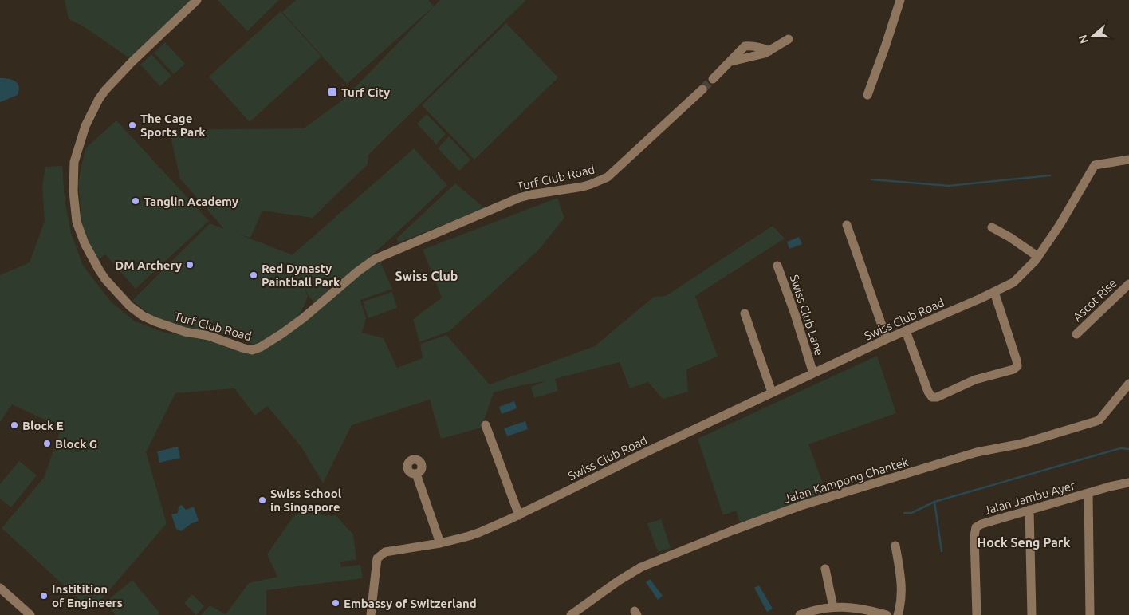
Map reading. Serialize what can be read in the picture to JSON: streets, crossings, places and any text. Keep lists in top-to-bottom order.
{
  "streets": {
    "street": [
      "Turf Club Road",
      "Ascot Rise",
      "Swiss Club Lane",
      "Swiss Club Road",
      "Jalan Kampong Chantek",
      "Jalan Jambu Ayer"
    ]
  },
  "crossings": [
    ["Swiss Club Lane", "Swiss Club Road"]
  ],
  "districts": ["Swiss Club", "Hock Seng Park"],
  "places": {
    "transit": ["Turf City"],
    "other": [
      "The Cage Sports Park",
      "Tanglin Academy",
      "DM Archery",
      "Red Dynasty Paintball Park",
      "Block E",
      "Block G",
      "Swiss School in Singapore",
      "Institition of Engineers",
      "Embassy of Switzerland"
    ]
  },
  "north": "left"
}
